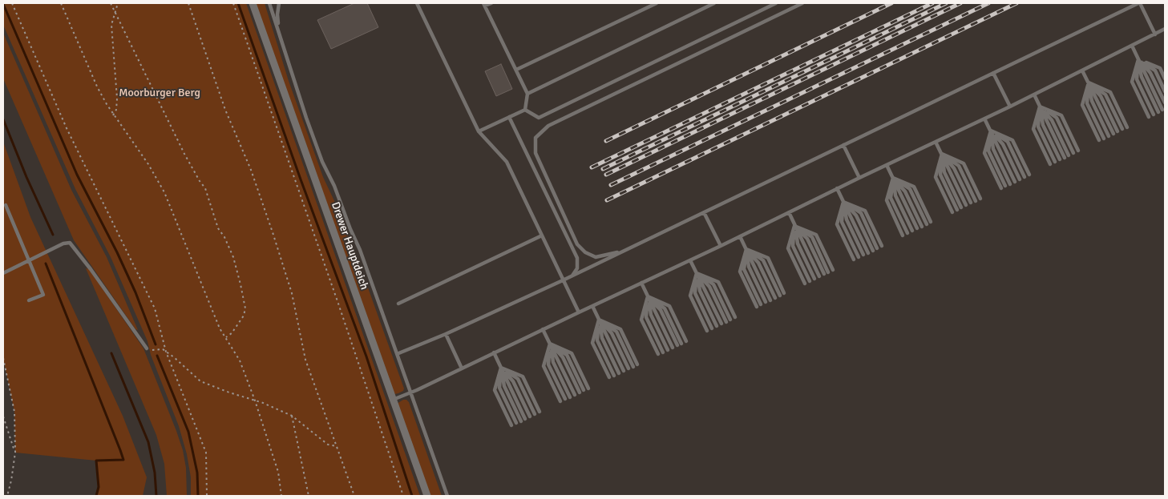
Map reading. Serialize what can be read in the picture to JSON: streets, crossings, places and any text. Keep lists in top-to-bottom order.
{
  "streets": {
    "street": ["Drewer Hauptdeich"]
  },
  "parks": ["Moorburger Berg"]
}
